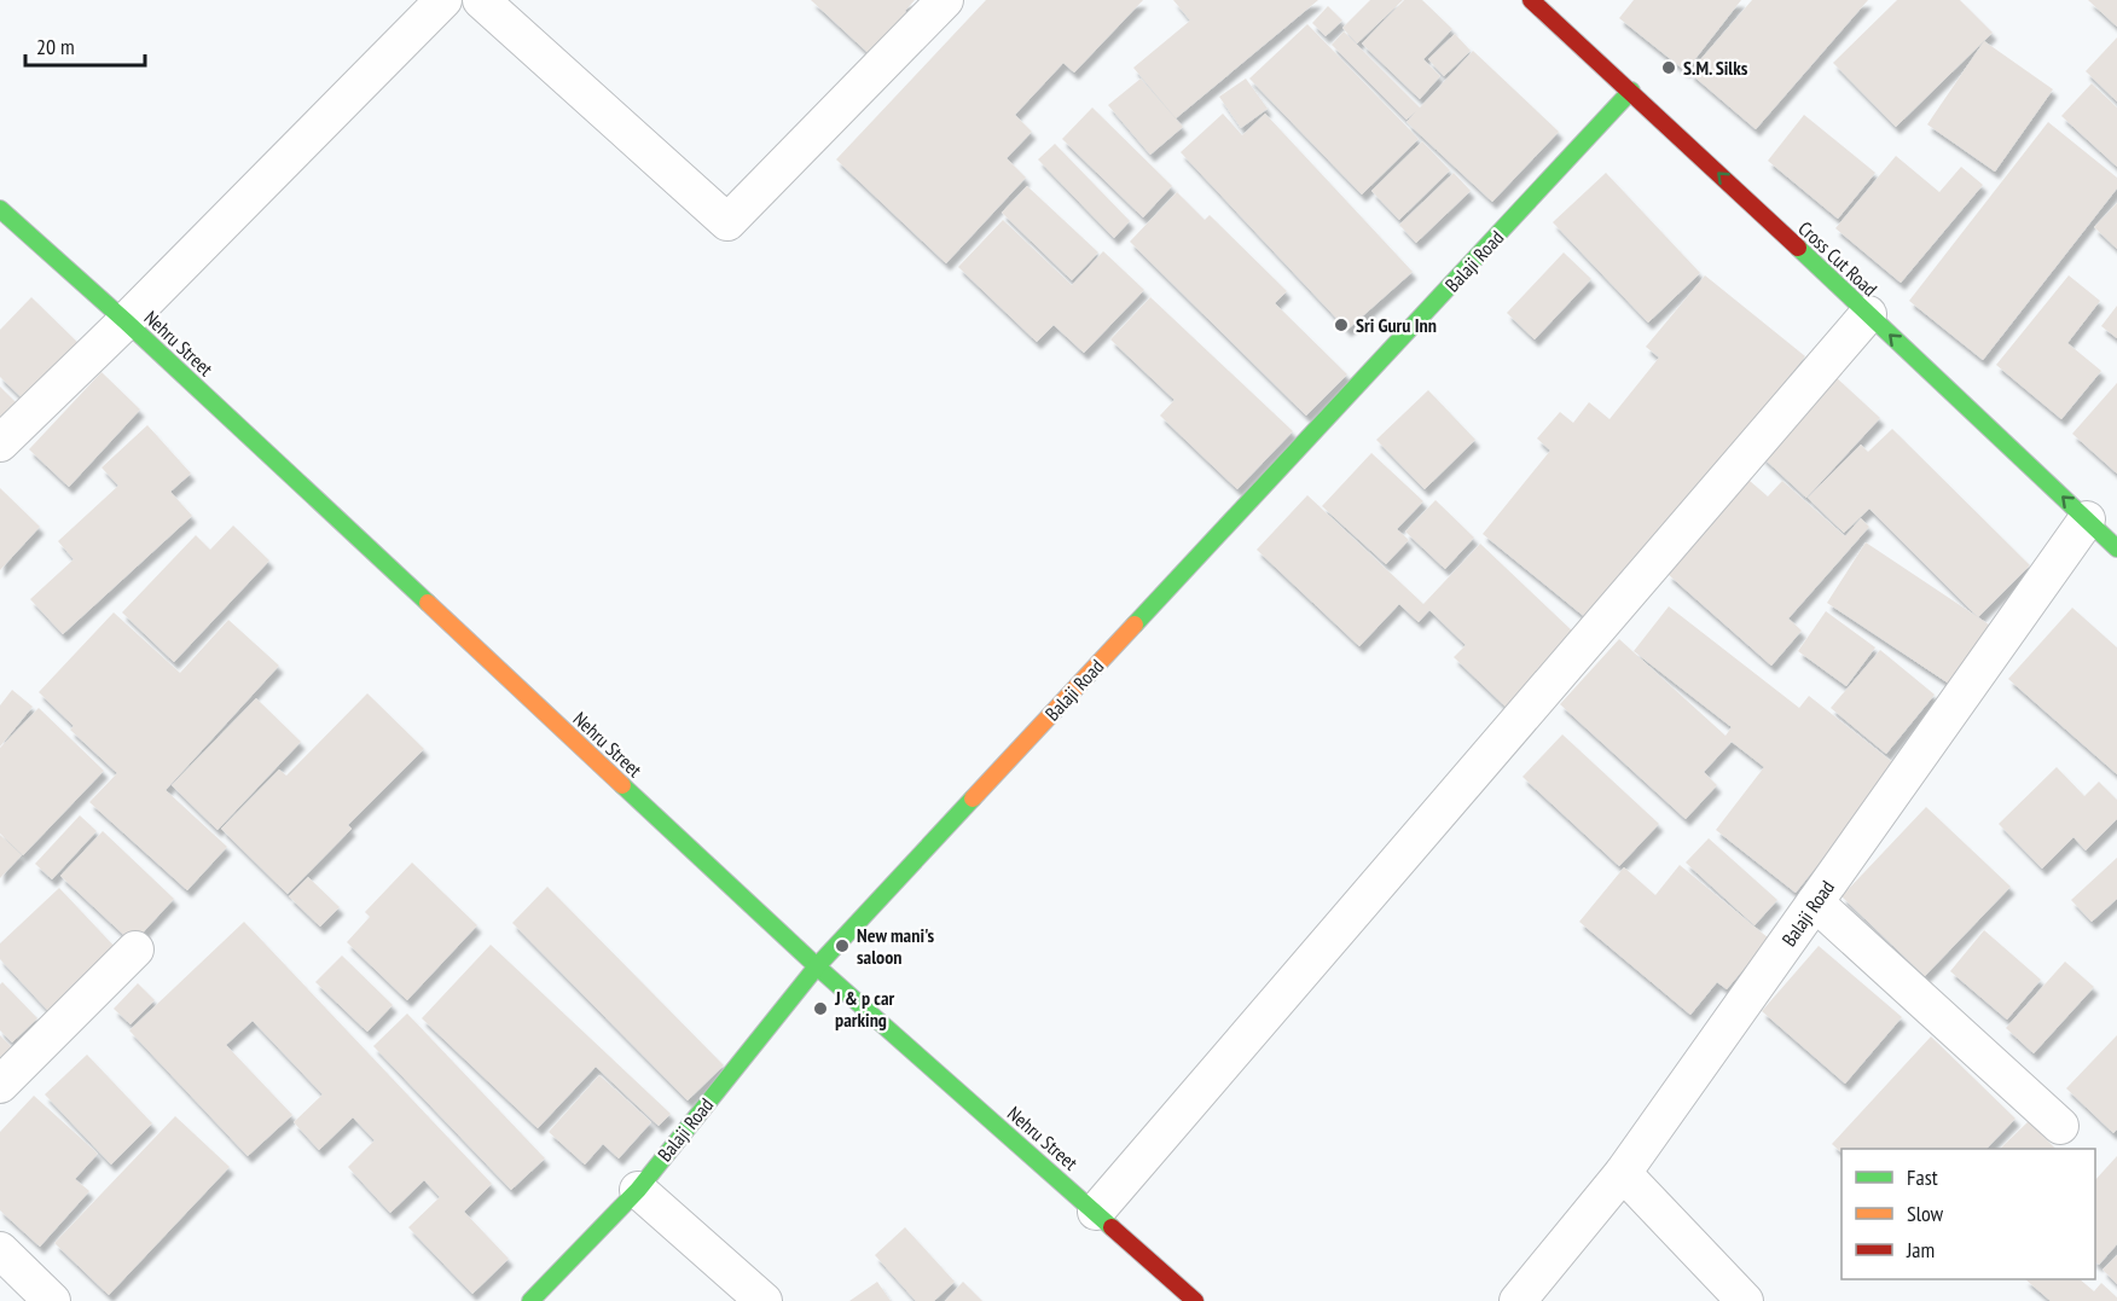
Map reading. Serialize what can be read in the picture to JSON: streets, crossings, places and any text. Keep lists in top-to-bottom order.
{
  "streets": {
    "street": ["Cross Cut Road", "Balaji Road", "Nehru Street"]
  },
  "crossings": [
    ["Cross Cut Road", "Balaji Road"],
    ["Balaji Road", "Nehru Street"]
  ],
  "one_way": ["Cross Cut Road"],
  "places": [
    "S.M. Silks",
    "Sri Guru Inn",
    "New mani's saloon",
    "J & p car parking"
  ],
  "legend": ["Fast", "Slow", "Jam"],
  "scale_bar": "20 m"
}
